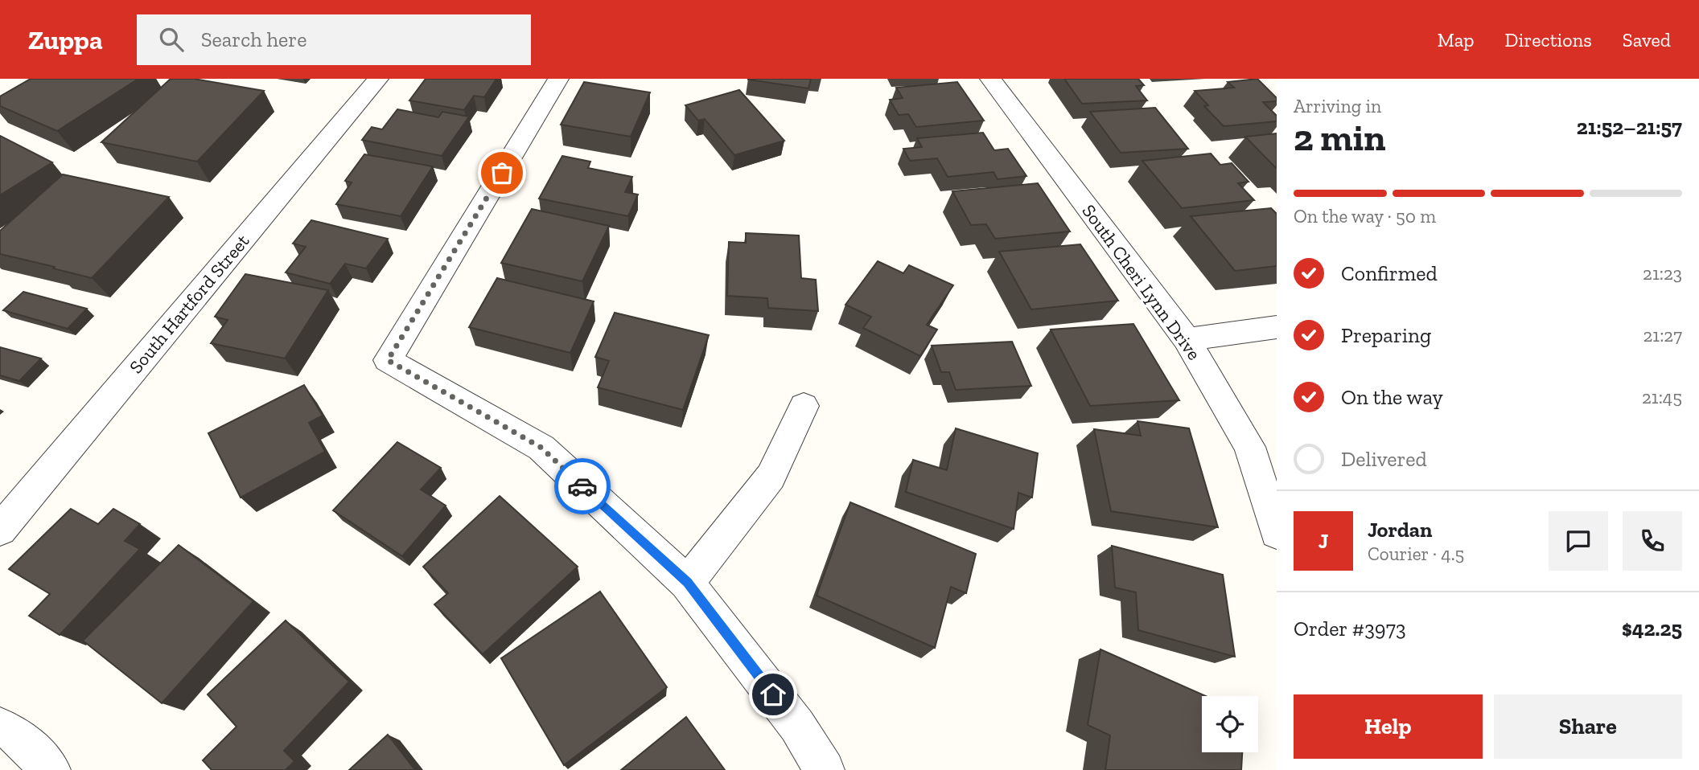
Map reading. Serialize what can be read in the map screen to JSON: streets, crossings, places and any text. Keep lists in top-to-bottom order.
{
  "streets": {
    "street": ["South Cheri Lynn Drive", "South Hartford Street"]
  },
  "page": {
    "header": "Zuppa",
    "search": "Search here",
    "nav": ["Map", "Directions", "Saved"],
    "heading": ["2 min", "Arriving in", "21:52–21:57"],
    "panel": [
      "Jordan",
      "Courier · 4.5",
      "Order #3973",
      "$42.25"
    ],
    "bar": "On the way · 50 m",
    "list": [
      ["Confirmed", "21:23"],
      ["Preparing", "21:27"],
      ["On the way", "21:45"],
      "Delivered"
    ],
    "round": "J",
    "buttons": ["Help", "Share"]
  }
}
